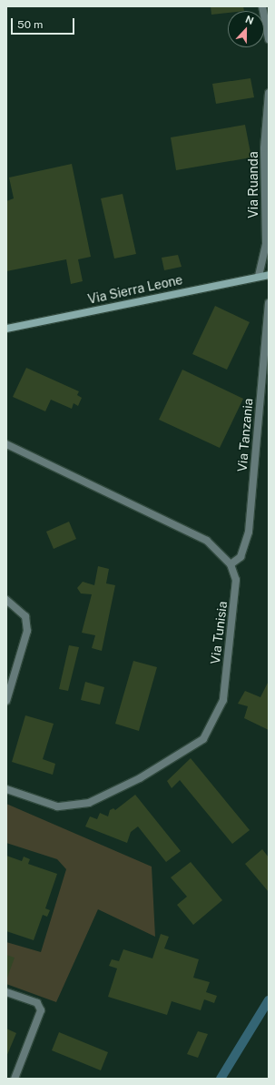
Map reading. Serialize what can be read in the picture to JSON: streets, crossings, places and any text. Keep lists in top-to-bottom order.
{
  "streets": {
    "street": [
      "Via Ruanda",
      "Via Sierra Leone",
      "Via Tanzania",
      "Via Tunisia"
    ]
  },
  "crossings": [
    ["Via Ruanda", "Via Sierra Leone"],
    ["Via Tanzania", "Via Tunisia"]
  ],
  "scale_bar": "50 m",
  "north": "top"
}
